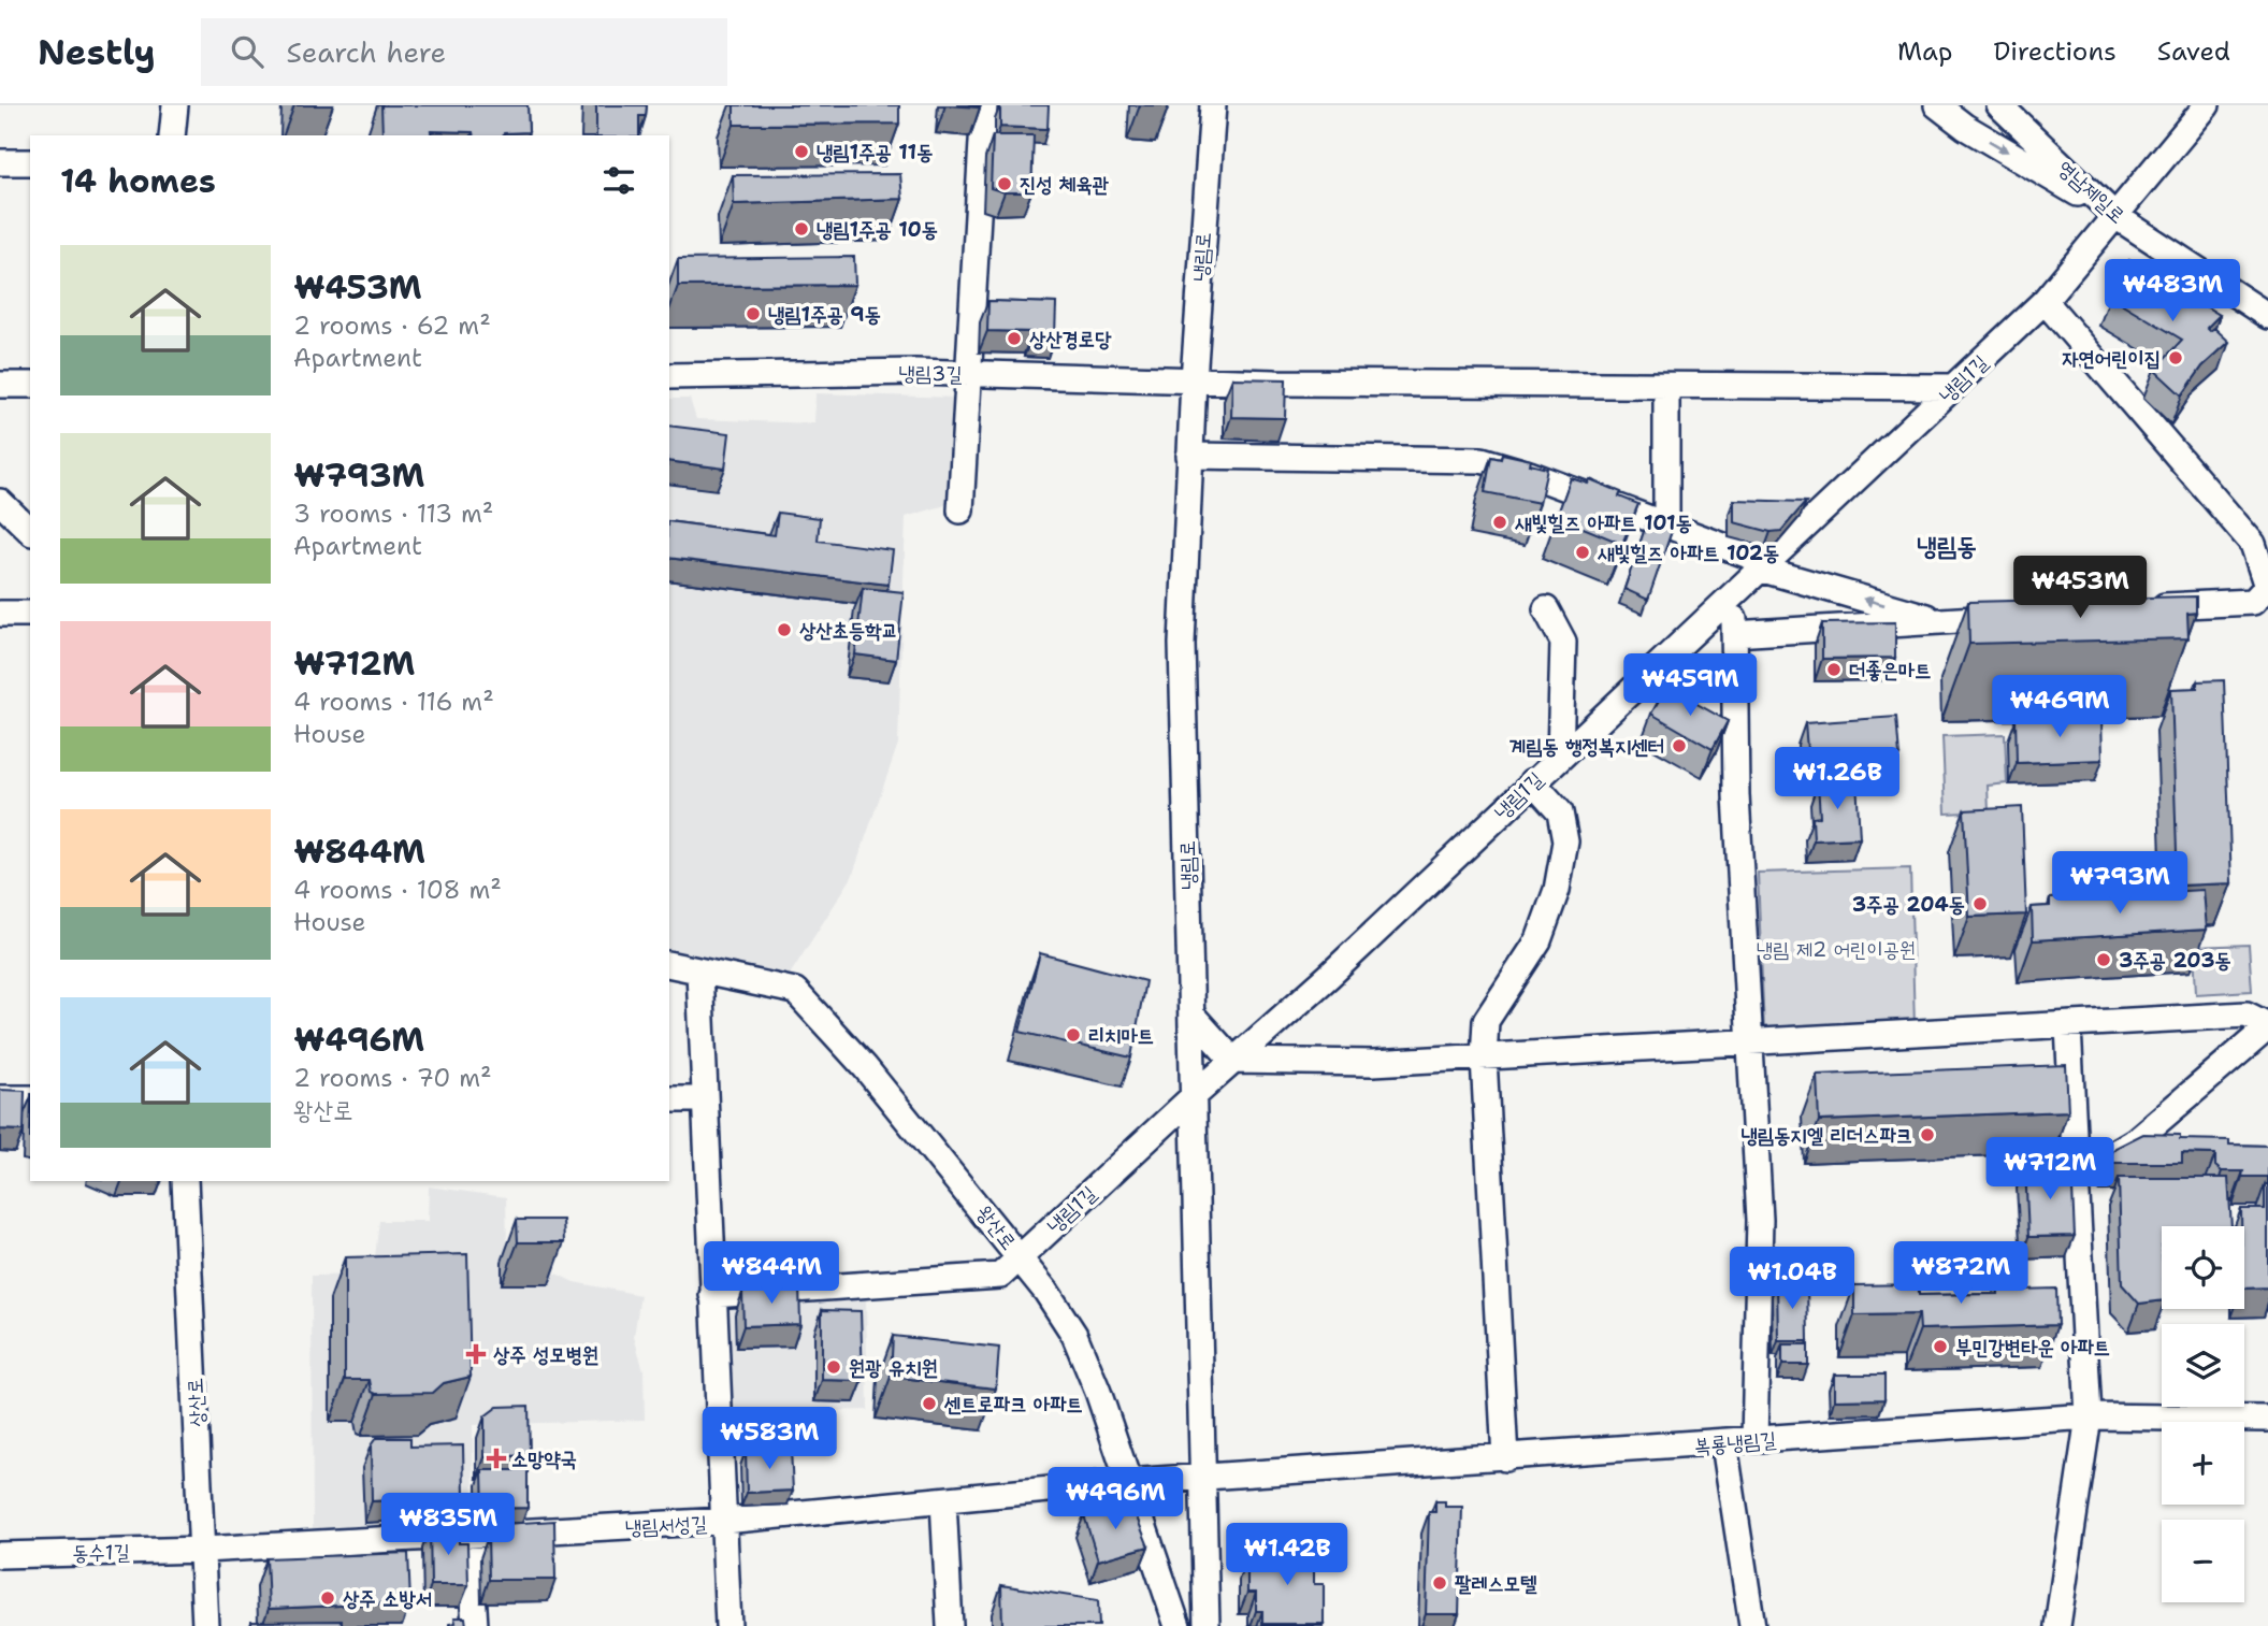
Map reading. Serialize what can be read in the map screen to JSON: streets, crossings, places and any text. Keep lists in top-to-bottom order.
{
  "streets": {
    "street": [
      "영남제일로",
      "냉림로",
      "냉림3길",
      "냉림1길",
      "왕산로",
      "상산로",
      "복룡냉림길",
      "냉림서성길",
      "동수1길"
    ]
  },
  "crossings": [
    ["영남제일로", "냉림1길"],
    ["냉림로", "냉림3길"],
    ["냉림로", "냉림1길"],
    ["냉림로", "복룡냉림길"],
    ["냉림3길", "냉림1길"],
    ["냉림1길", "왕산로"],
    ["왕산로", "복룡냉림길"],
    ["왕산로", "냉림서성길"],
    ["상산로", "냉림서성길"],
    ["상산로", "동수1길"],
    ["복룡냉림길", "냉림서성길"],
    ["냉림서성길", "동수1길"]
  ],
  "districts": ["냉림동"],
  "parks": ["냉림 제2 어린이공원"],
  "places": {
    "other": [
      "냉림1주공 11동",
      "진성 체육관",
      "냉림1주공 10동",
      "냉림1주공 9동",
      "상산경로당",
      "자연어린이집",
      "새빛힐즈 아파트 101동",
      "새빛힐즈 아파트 102동",
      "상산초등학교",
      "더좋은마트",
      "계림동 행정복지센터",
      "3주공 204동",
      "3주공 203동",
      "리치마트",
      "냉림동지엘 리더스파크",
      "부민강변타운 아파트",
      "원광 유치원",
      "센트로파크 아파트",
      "팔레스모텔",
      "상주 소방서"
    ],
    "health": ["상주 성모병원", "소망약국"]
  },
  "page": {
    "header": "Nestly",
    "search": "Search here",
    "nav": ["Map", "Directions", "Saved"],
    "heading": "14 homes",
    "list": [
      {
        "name": "₩453M",
        "note": "2 rooms · 62 m² · Apartment"
      },
      {
        "name": "₩793M",
        "note": "3 rooms · 113 m² · Apartment"
      },
      {
        "name": "₩712M",
        "note": "4 rooms · 116 m² · House"
      },
      {
        "name": "₩844M",
        "note": "4 rooms · 108 m² · House"
      },
      {
        "name": "₩496M",
        "note": "2 rooms · 70 m² · 왕산로"
      }
    ],
    "price": [
      "₩483M",
      "₩453M",
      "₩459M",
      "₩469M",
      "₩1.26B",
      "₩793M",
      "₩712M",
      "₩844M",
      "₩872M",
      "₩1.04B",
      "₩583M",
      "₩496M",
      "₩835M",
      "₩1.42B"
    ],
    "map_buttons": ["+", "−"]
  }
}
